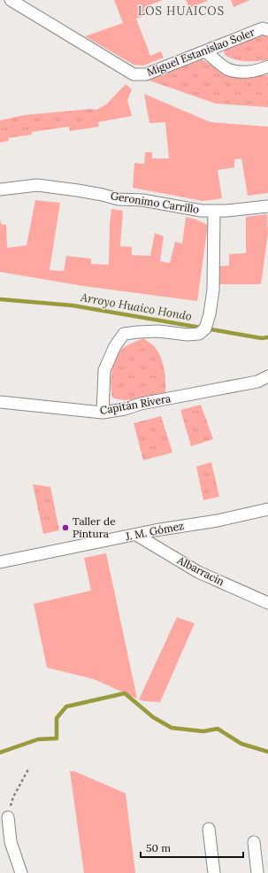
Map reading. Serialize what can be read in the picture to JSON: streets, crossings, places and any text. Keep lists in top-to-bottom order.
{
  "streets": {
    "street": [
      "Miguel Estanislao Soler",
      "Geronimo Carrillo",
      "Capitán Rivera",
      "J. M. Gómez",
      "Albarracín"
    ]
  },
  "crossings": [
    ["J. M. Gómez", "Albarracín"]
  ],
  "districts": ["LOS HUAICOS"],
  "water": ["Arroyo Huaico Hondo"],
  "places": ["Taller de Pintura"],
  "scale_bar": "50 m"
}
